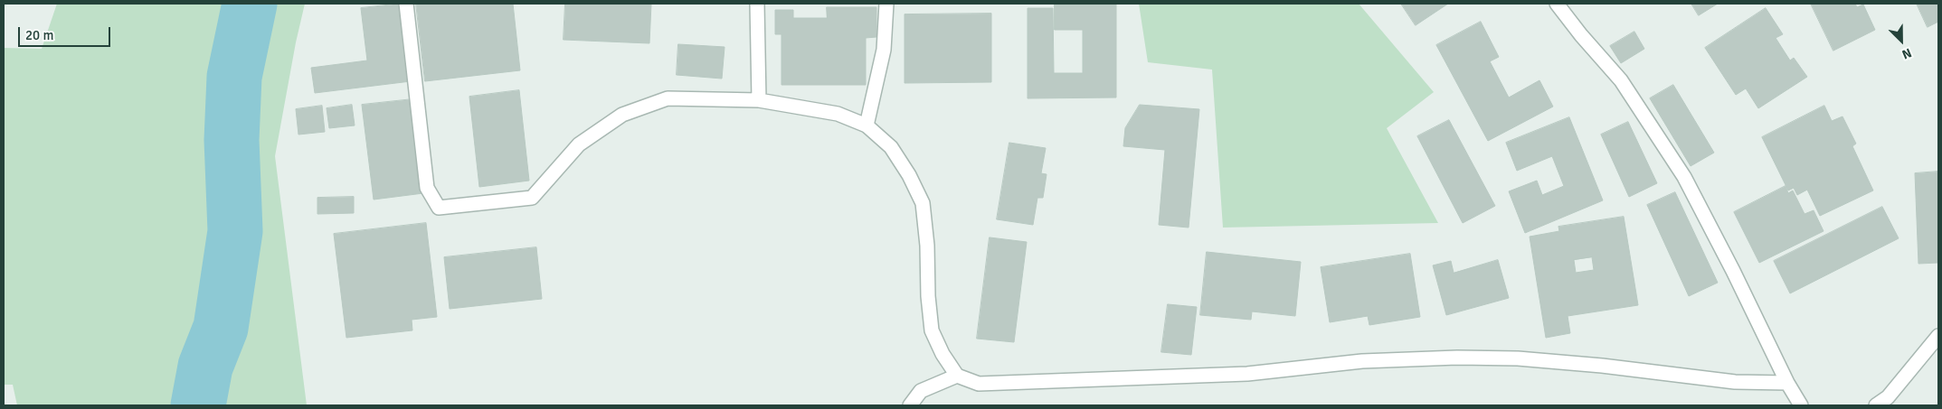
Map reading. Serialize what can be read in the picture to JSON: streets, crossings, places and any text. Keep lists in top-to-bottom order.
{
  "scale_bar": "20 m",
  "north": "bottom right"
}
